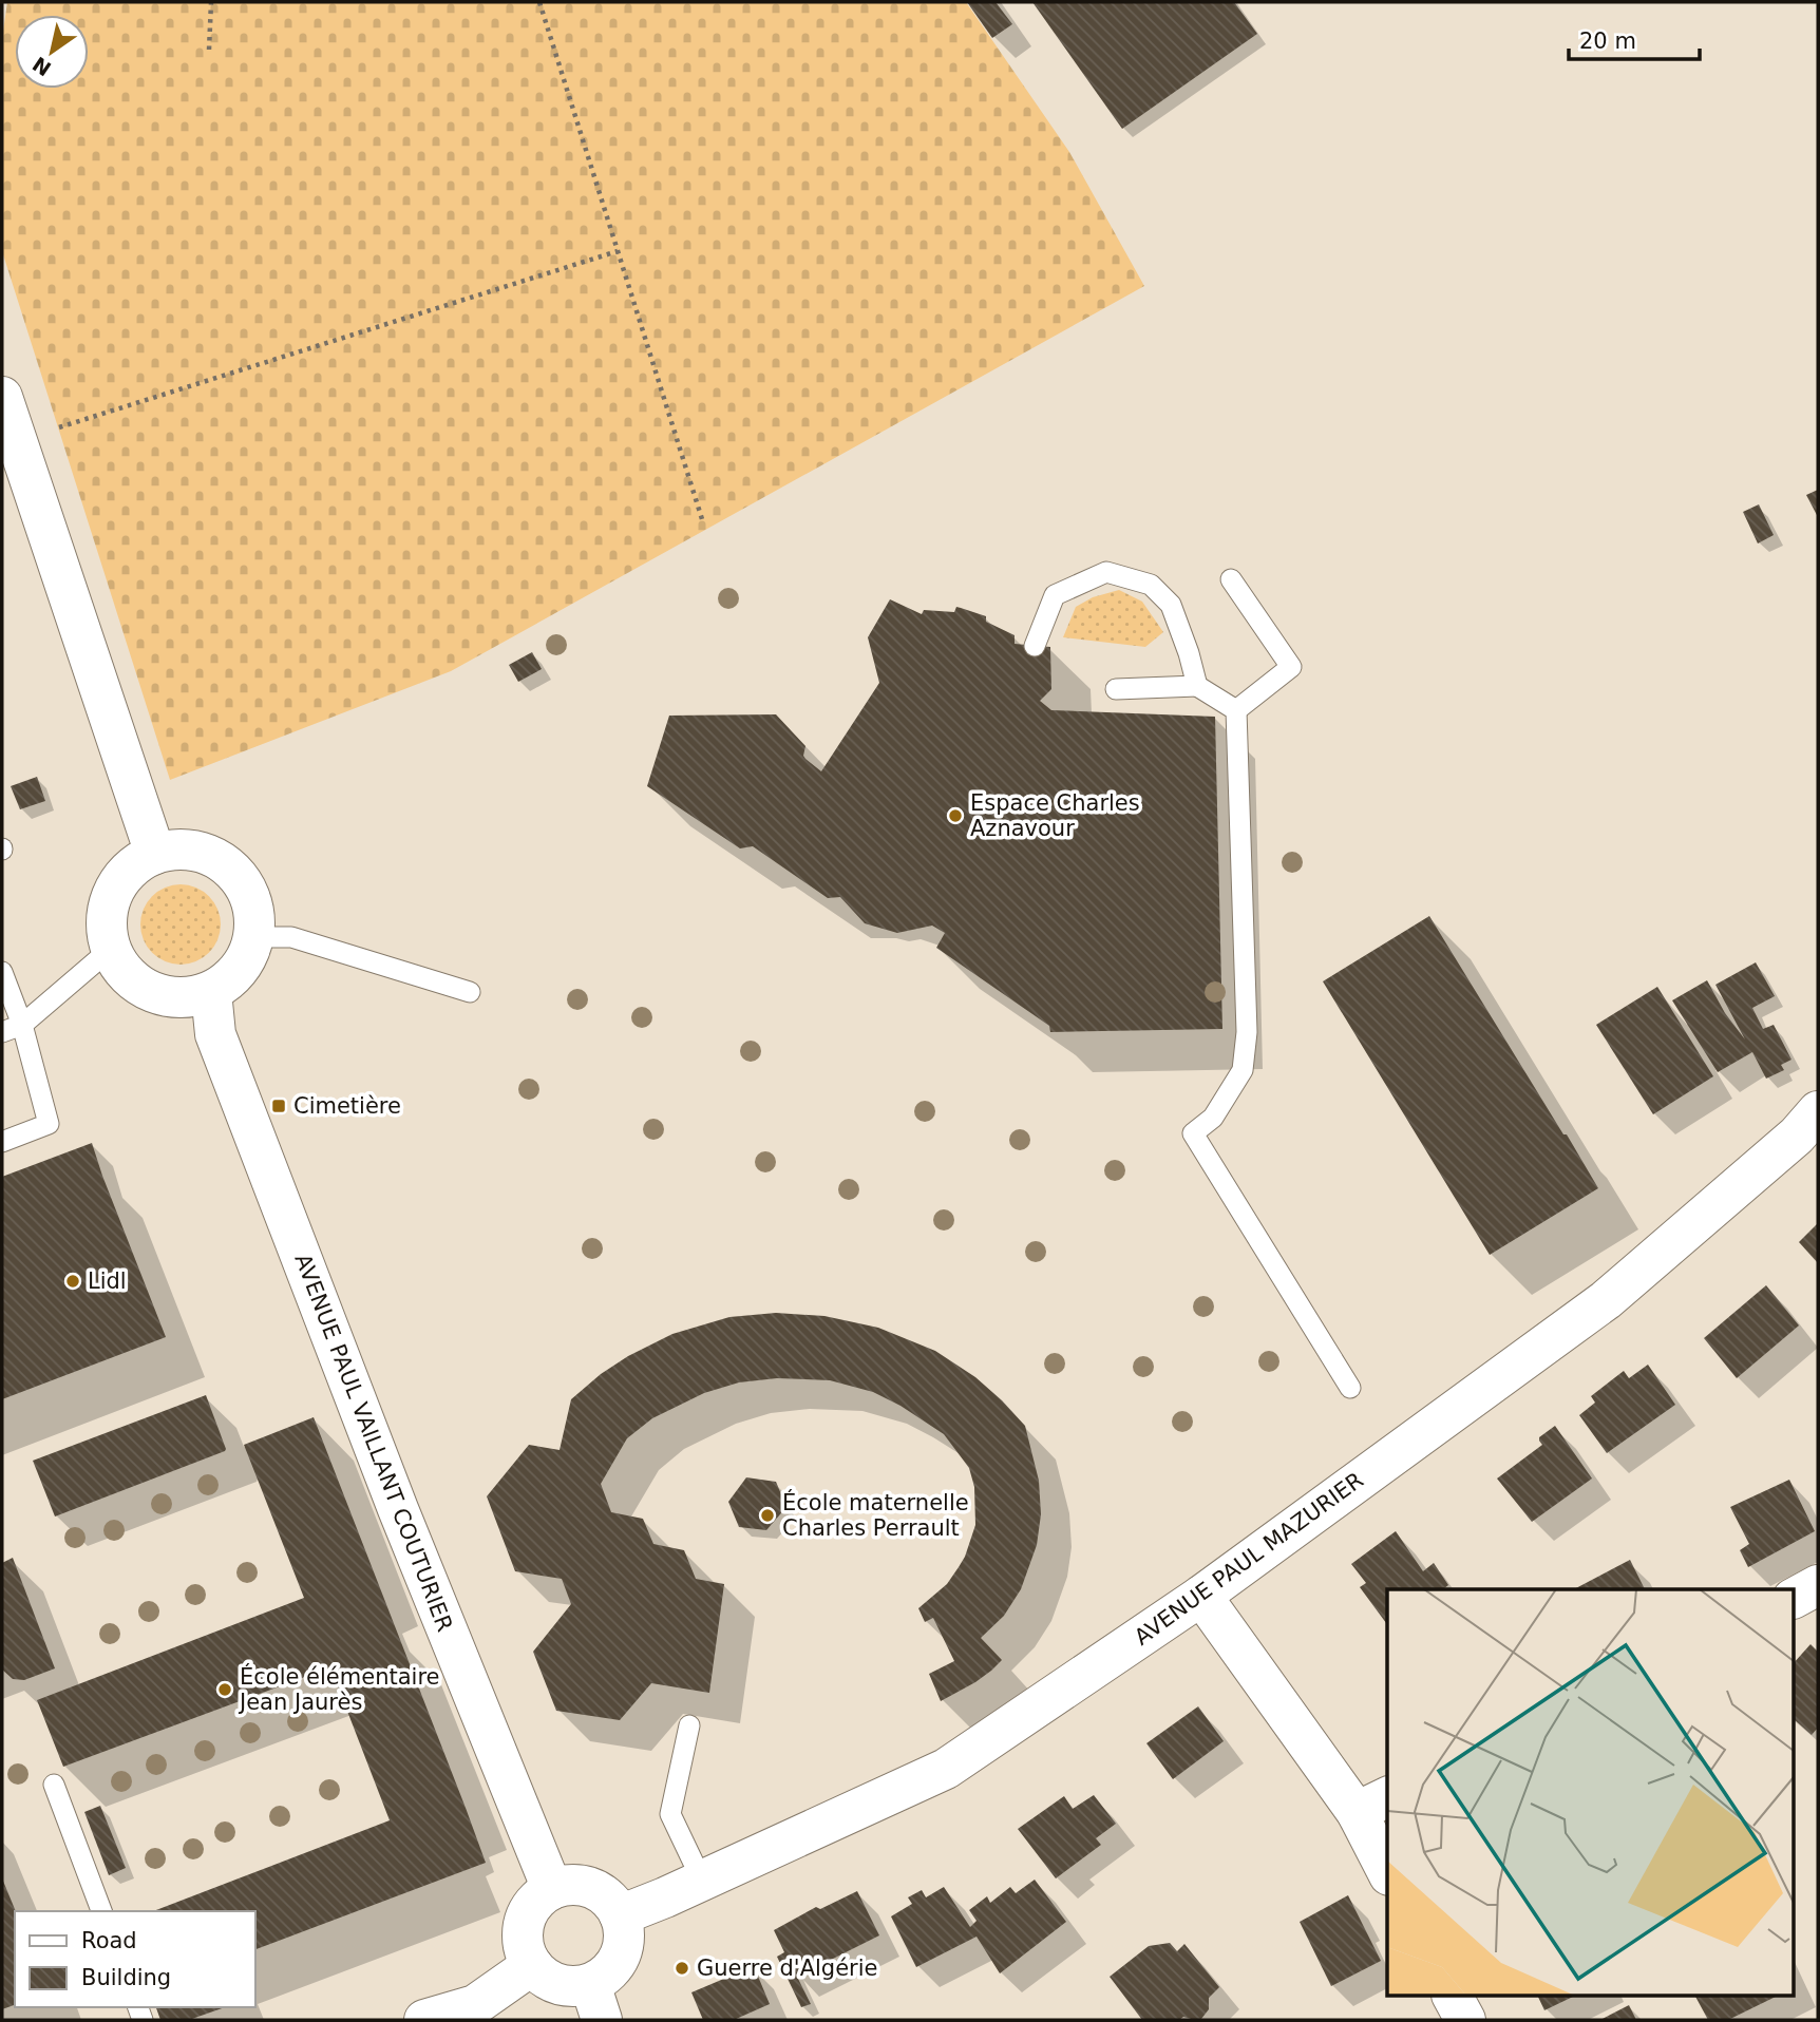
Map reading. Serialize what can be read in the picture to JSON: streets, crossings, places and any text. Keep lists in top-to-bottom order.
{
  "streets": {
    "street": ["AVENUE PAUL VAILLANT COUTURIER", "AVENUE PAUL MAZURIER"]
  },
  "crossings": [
    ["AVENUE PAUL VAILLANT COUTURIER", "AVENUE PAUL MAZURIER"]
  ],
  "places": {
    "other": [
      "Espace Charles Aznavour",
      "Lidl",
      "École maternelle Charles Perrault",
      "École élémentaire Jean Jaurès",
      "Guerre d'Algérie"
    ],
    "transit": ["Cimetière"]
  },
  "legend": ["Road", "Building"],
  "scale_bar": "20 m",
  "north": "bottom left"
}
